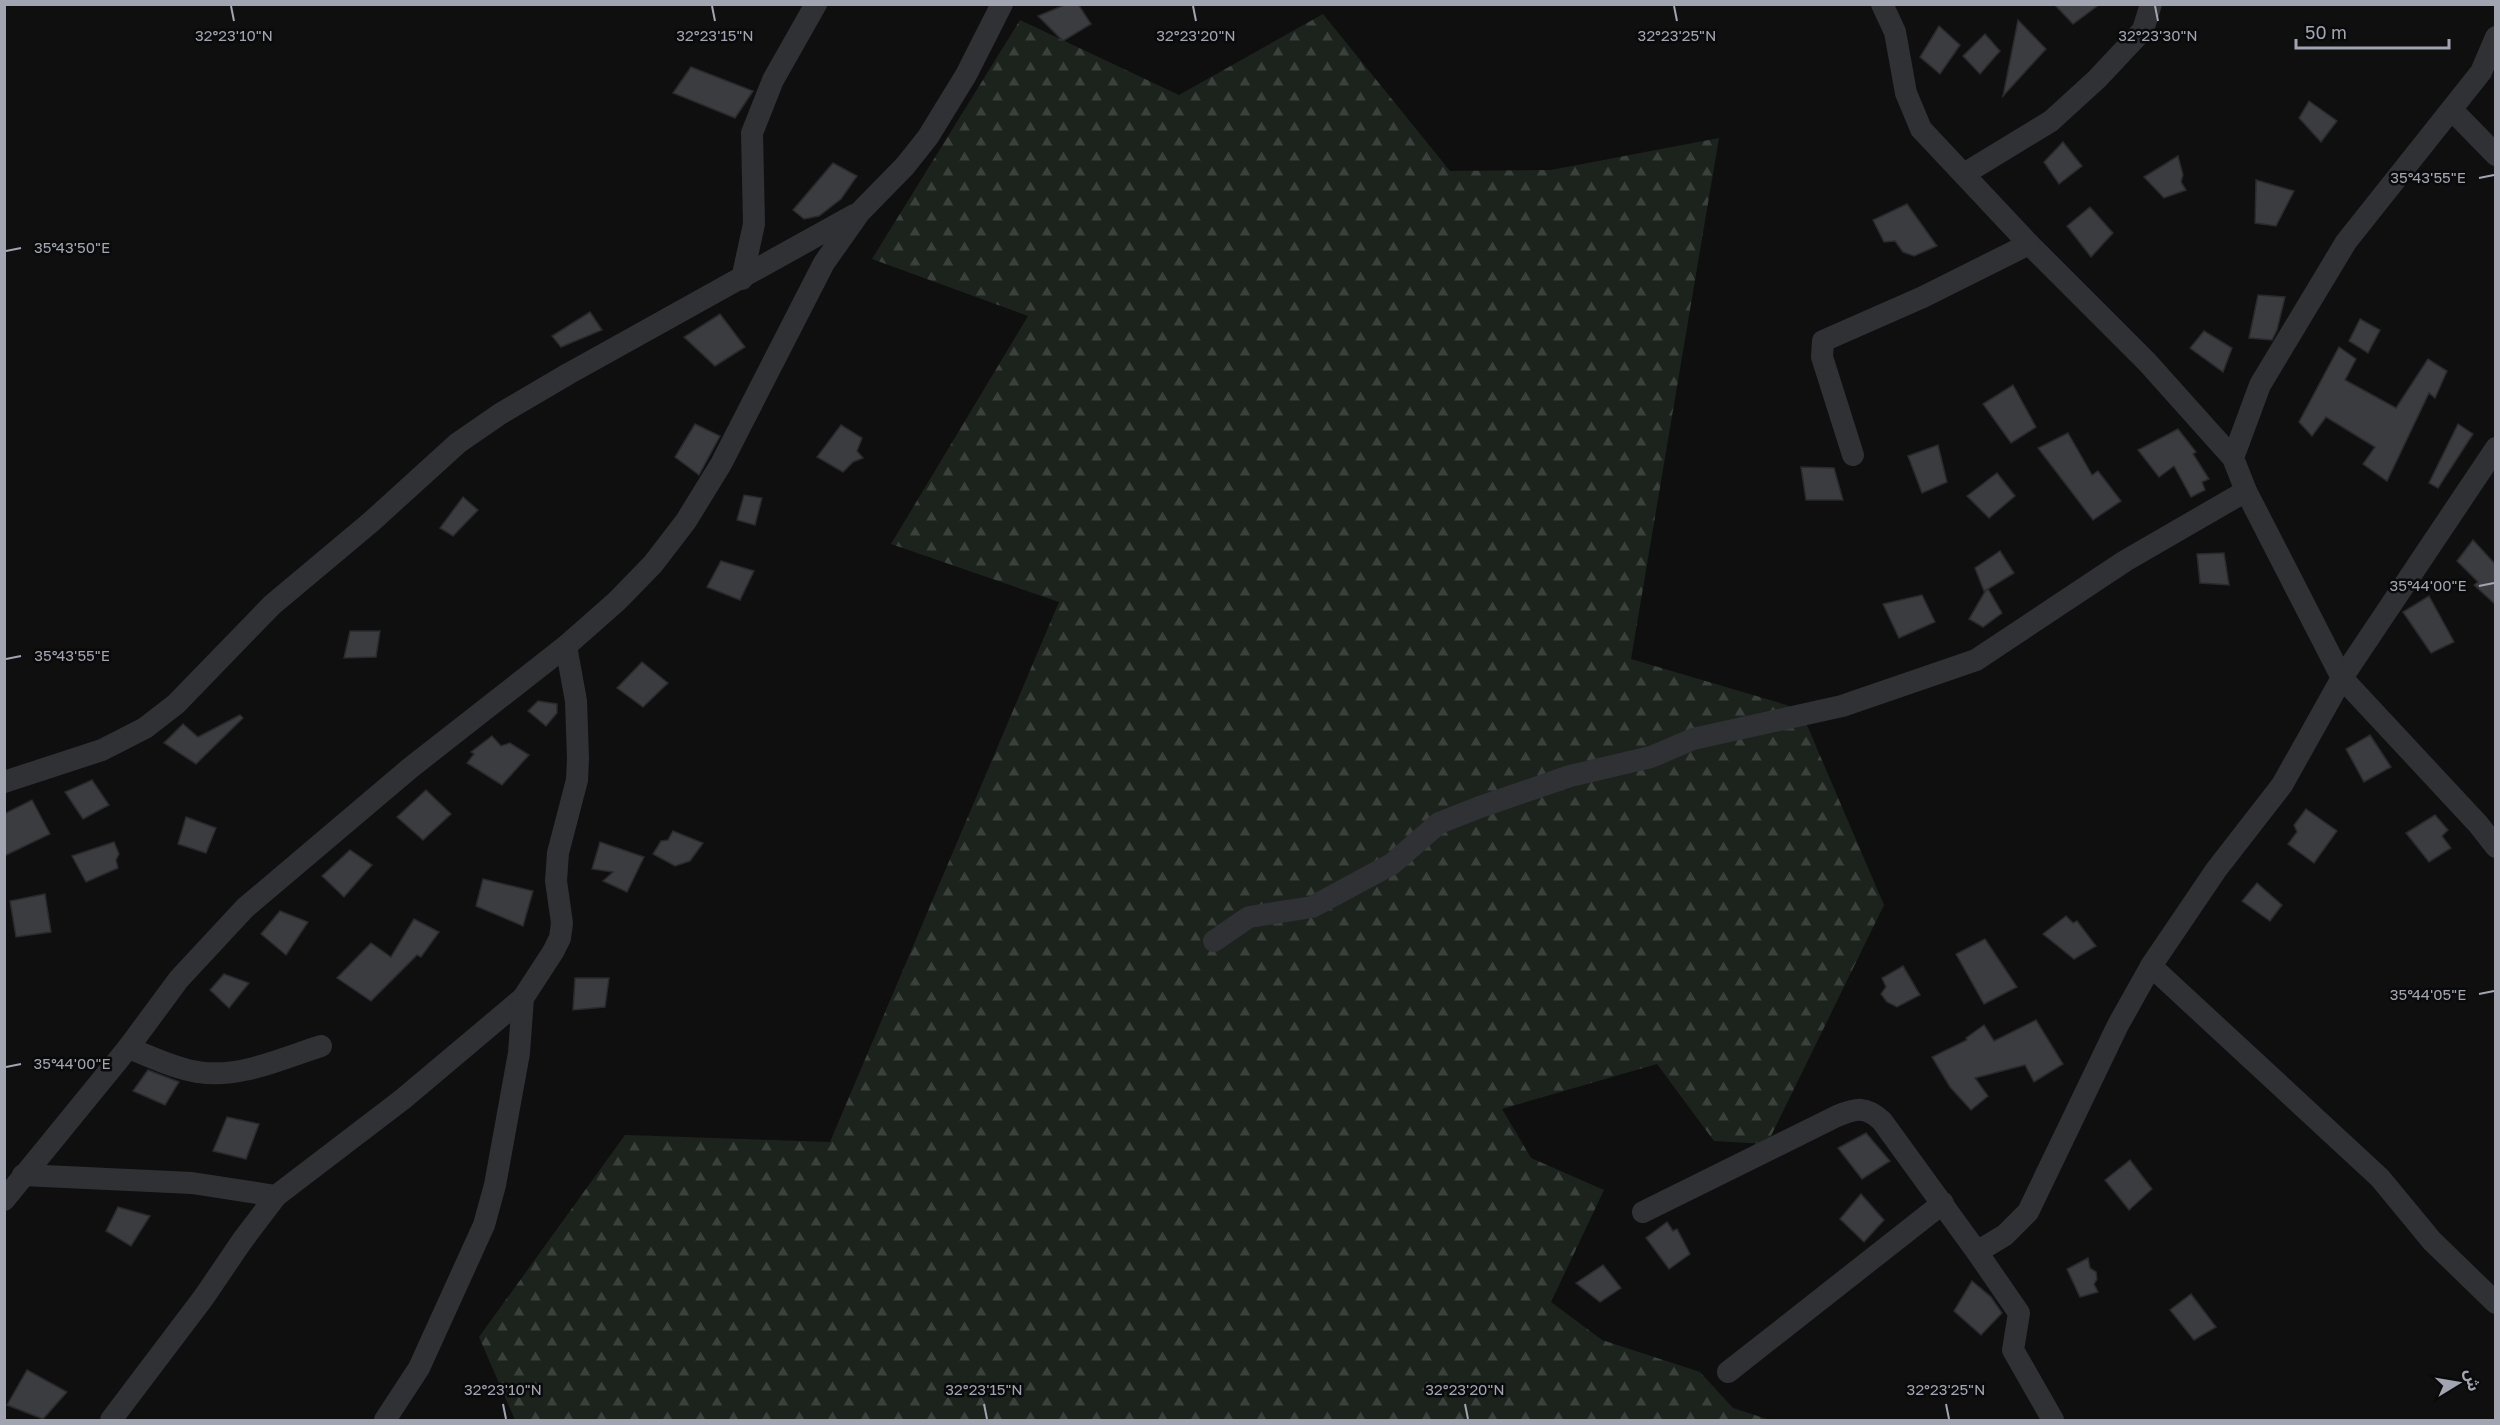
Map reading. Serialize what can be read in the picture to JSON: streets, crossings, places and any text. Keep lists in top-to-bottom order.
{
  "scale_bar": "50 m",
  "north": "right",
  "coordinates": [
    "32°23'10\"N",
    "32°23'15\"N",
    "32°23'20\"N",
    "32°23'25\"N",
    "32°23'30\"N",
    "35°43'55\"E",
    "35°43'50\"E",
    "35°44'00\"E",
    "35°44'05\"E"
  ]
}
